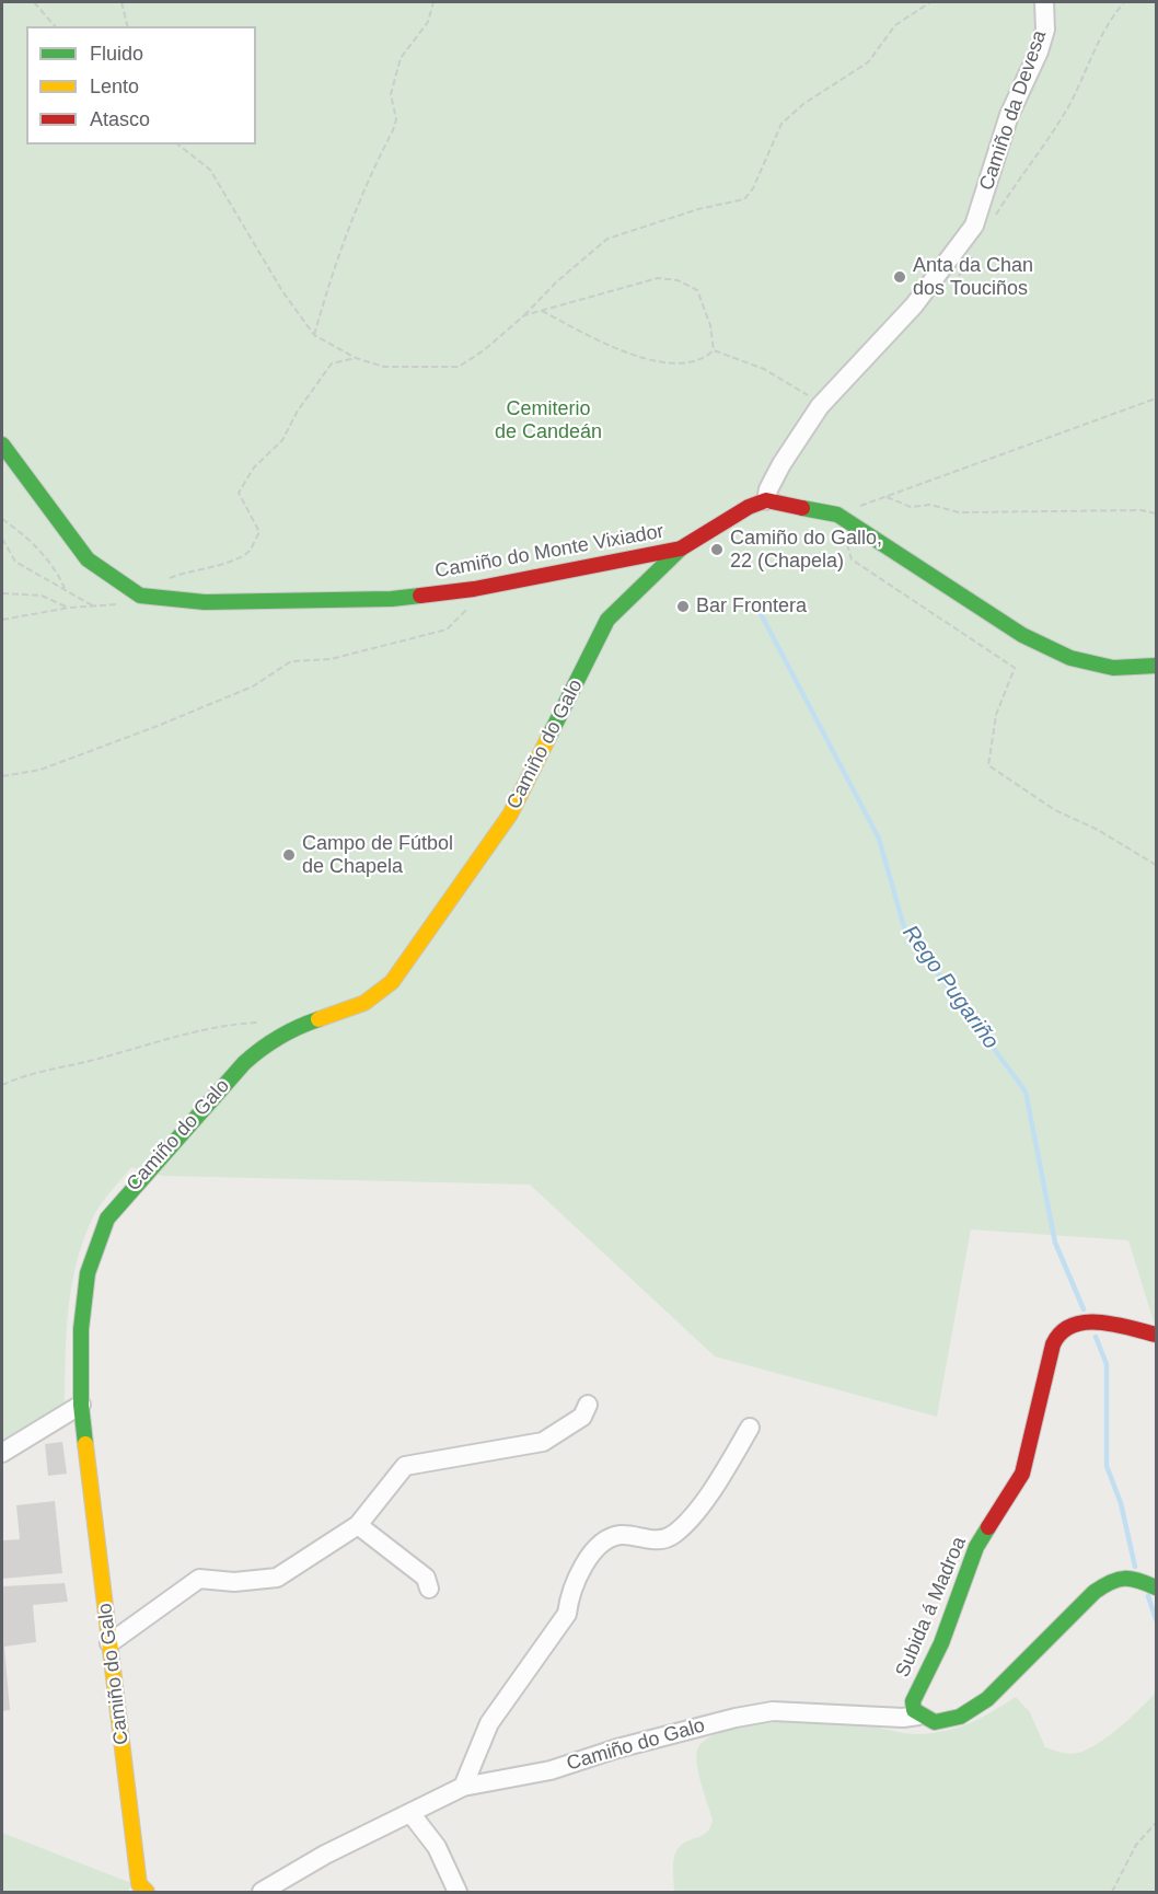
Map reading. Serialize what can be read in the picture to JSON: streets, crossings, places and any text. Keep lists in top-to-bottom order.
{
  "streets": {
    "street": [
      "Camiño da Devesa",
      "Camiño do Monte Vixiador",
      "Camiño do Galo",
      "Subida á Madroa"
    ]
  },
  "crossings": [
    ["Camiño da Devesa", "Camiño do Monte Vixiador"],
    ["Camiño do Monte Vixiador", "Camiño do Galo"],
    ["Camiño do Galo", "Subida á Madroa"]
  ],
  "water": ["Rego Pugariño"],
  "parks": ["Cemiterio de Candeán"],
  "places": [
    "Anta da Chan dos Touciños",
    "Camiño do Gallo, 22 (Chapela)",
    "Bar Frontera",
    "Campo de Fútbol de Chapela"
  ],
  "legend": ["Fluido", "Lento", "Atasco"]
}
